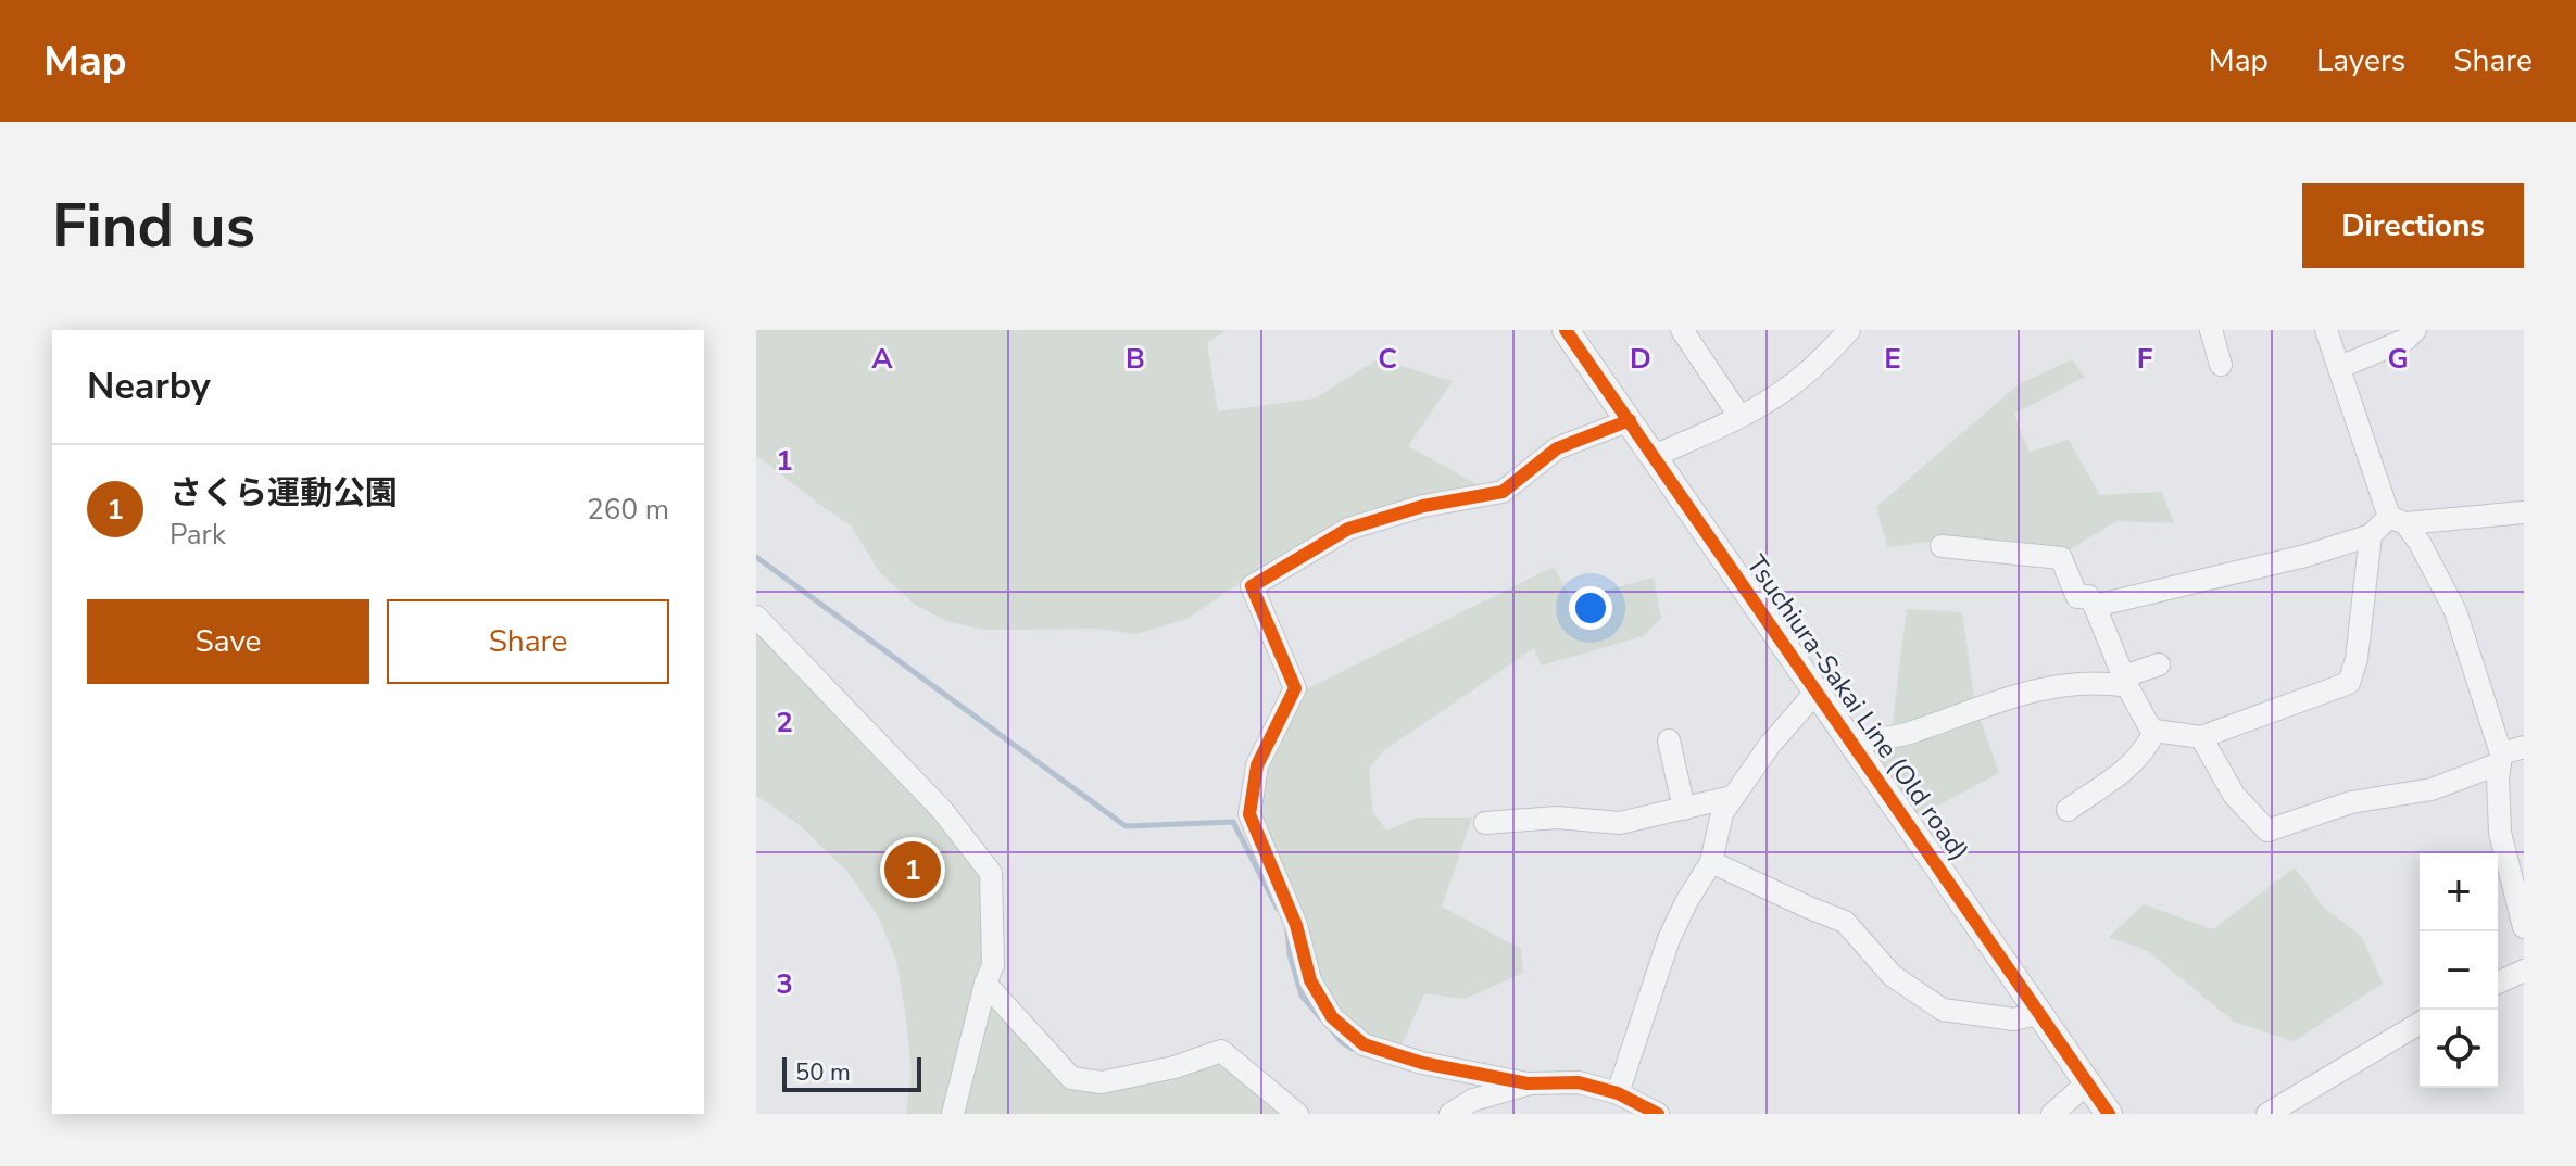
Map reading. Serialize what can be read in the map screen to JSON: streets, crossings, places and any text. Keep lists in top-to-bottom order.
{
  "streets": {
    "street": ["Tsuchiura-Sakai Line (Old road)"]
  },
  "scale_bar": "50 m",
  "page": {
    "header": "Map",
    "nav": ["Map", "Layers", "Share"],
    "buttons": [
      "Directions",
      ["Save", "Share"]
    ],
    "title": "Find us",
    "heading": "Nearby",
    "list": [
      {
        "mark": "1",
        "name": "さくら運動公園",
        "note": "Park",
        "value": "260 m"
      }
    ],
    "pins": "1",
    "map_buttons": ["+", "−"],
    "scale": "50 m"
  },
  "grid": {
    "columns": [
      "A",
      "B",
      "C",
      "D",
      "E",
      "F",
      "G"
    ],
    "rows": ["1", "2", "3"]
  }
}
